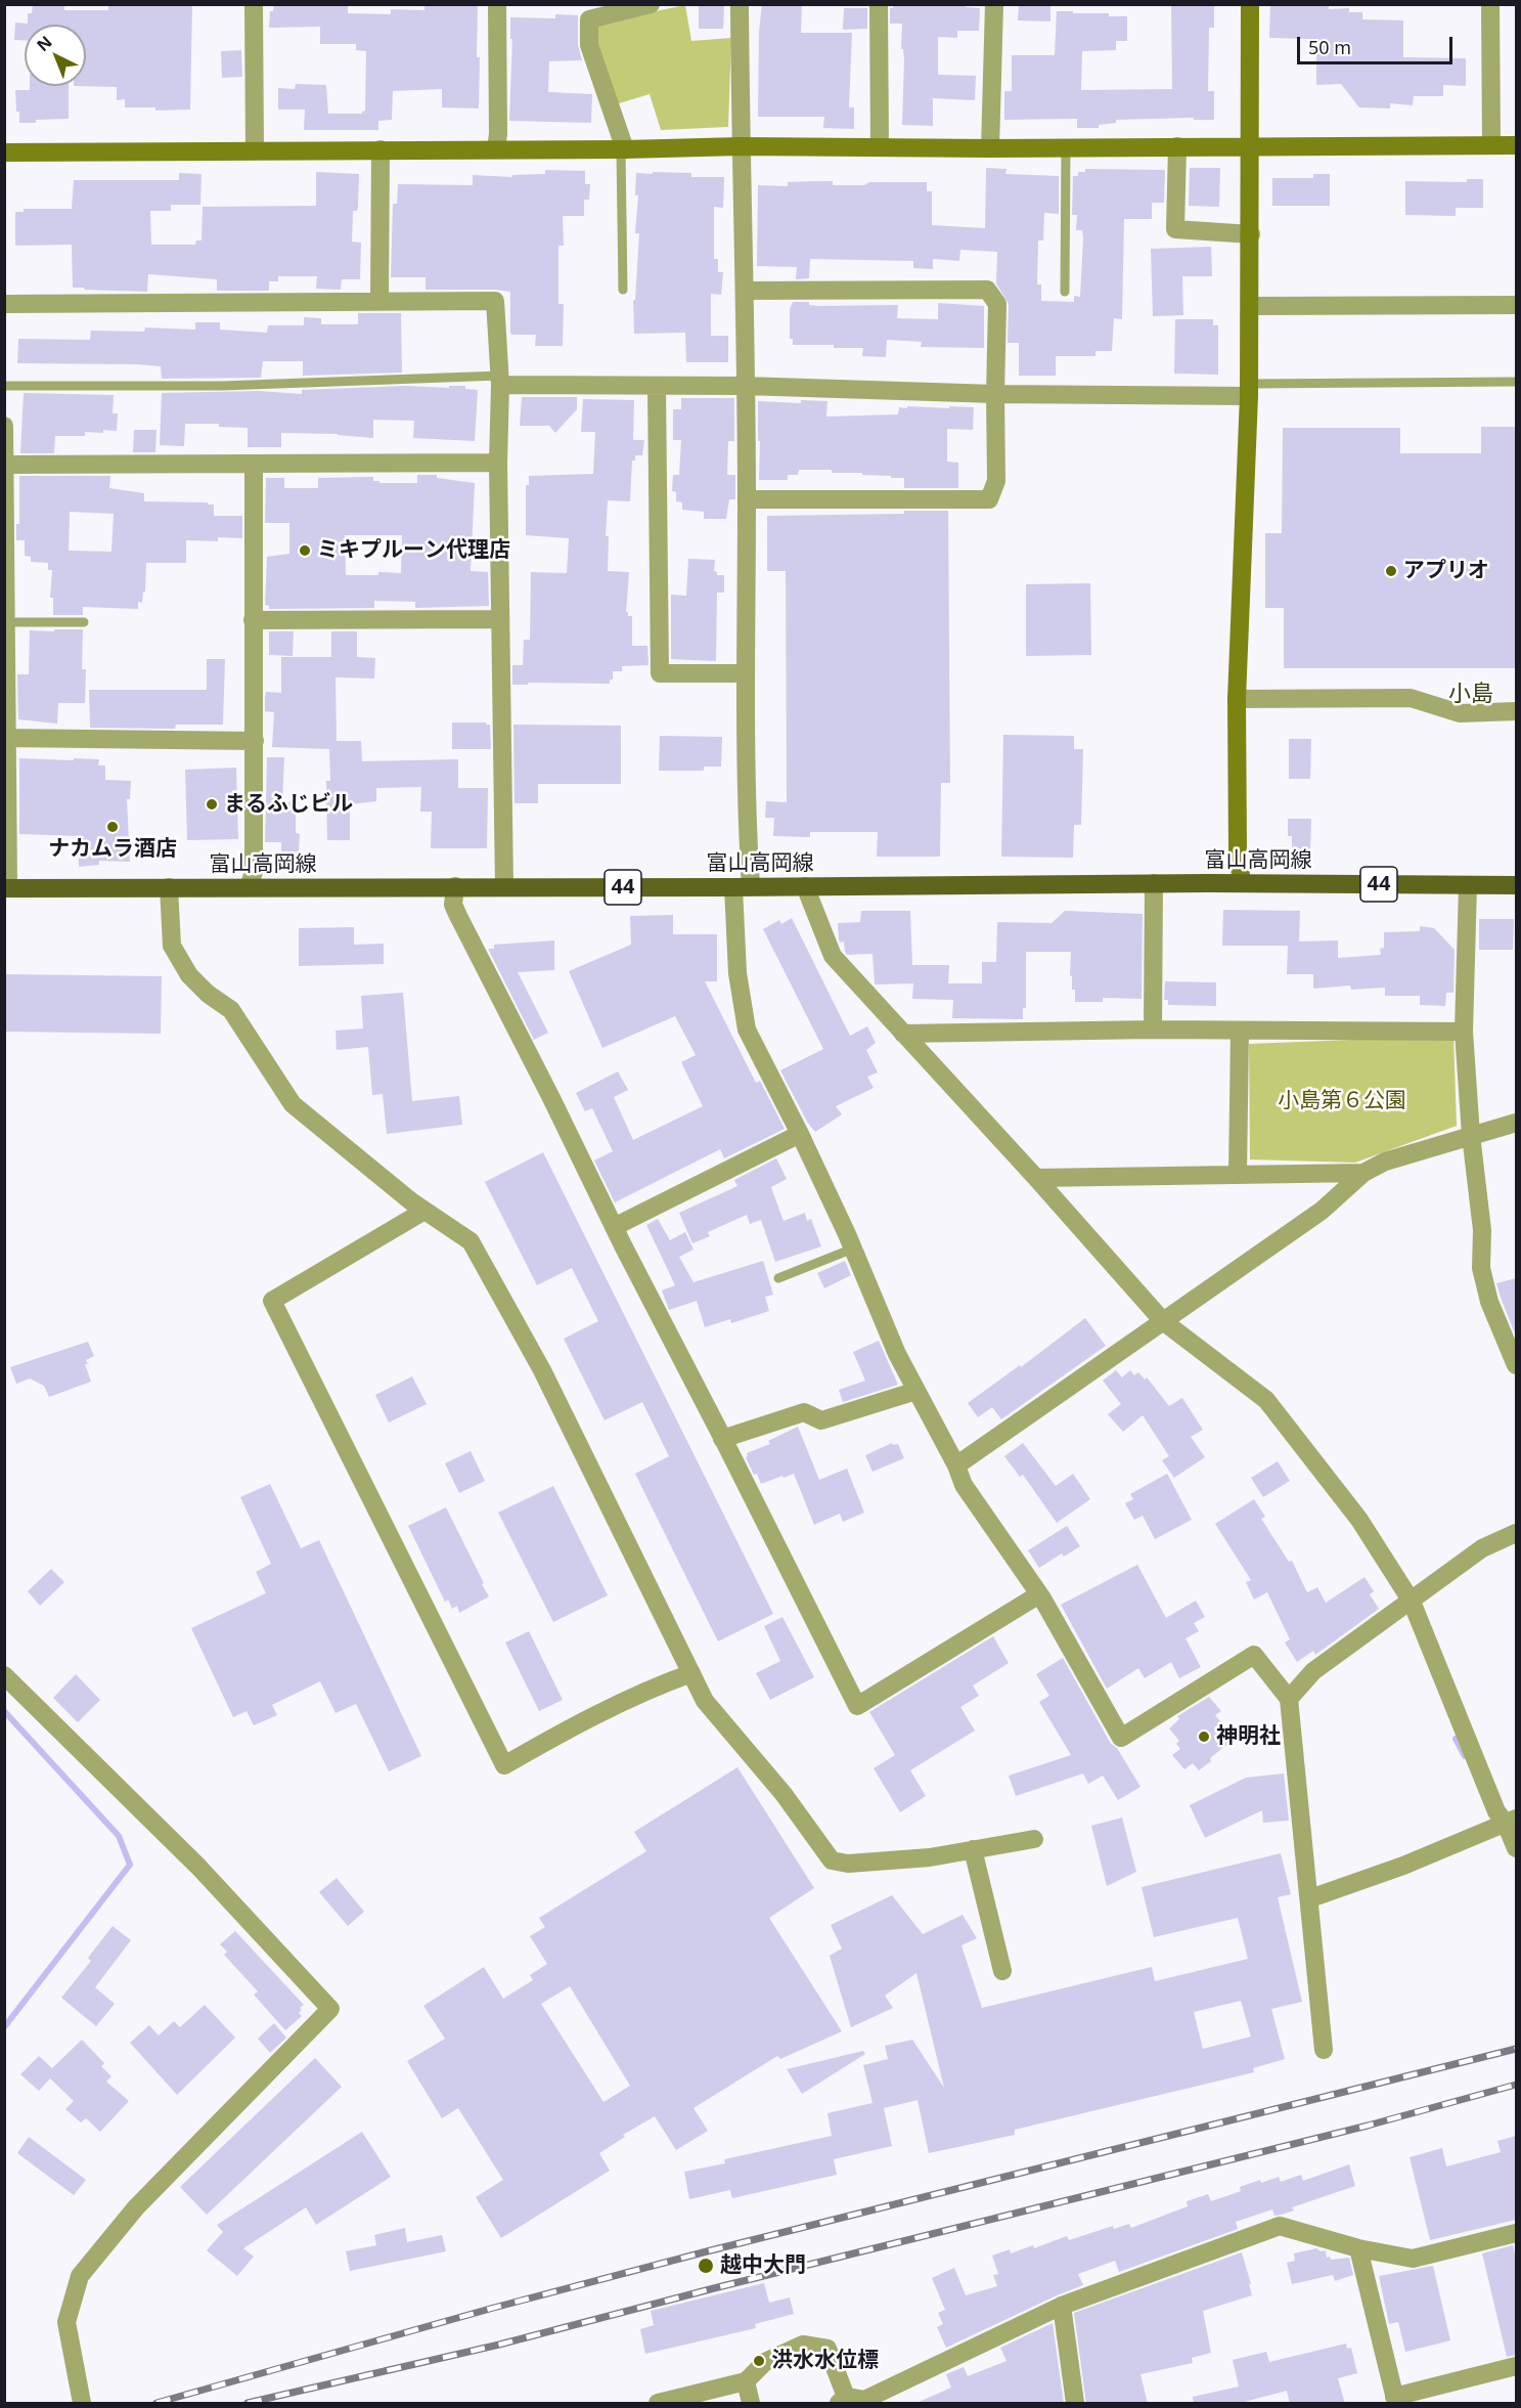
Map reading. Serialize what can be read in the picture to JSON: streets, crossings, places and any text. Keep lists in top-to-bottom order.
{
  "streets": {
    "main road": ["富山高岡線", "44"]
  },
  "districts": ["小島"],
  "parks": ["小島第６公園"],
  "places": [
    "ミキプルーン代理店",
    "アプリオ",
    "まるふじビル",
    "ナカムラ酒店",
    "神明社",
    "越中大門",
    "洪水水位標"
  ],
  "scale_bar": "50 m",
  "north": "top left"
}
